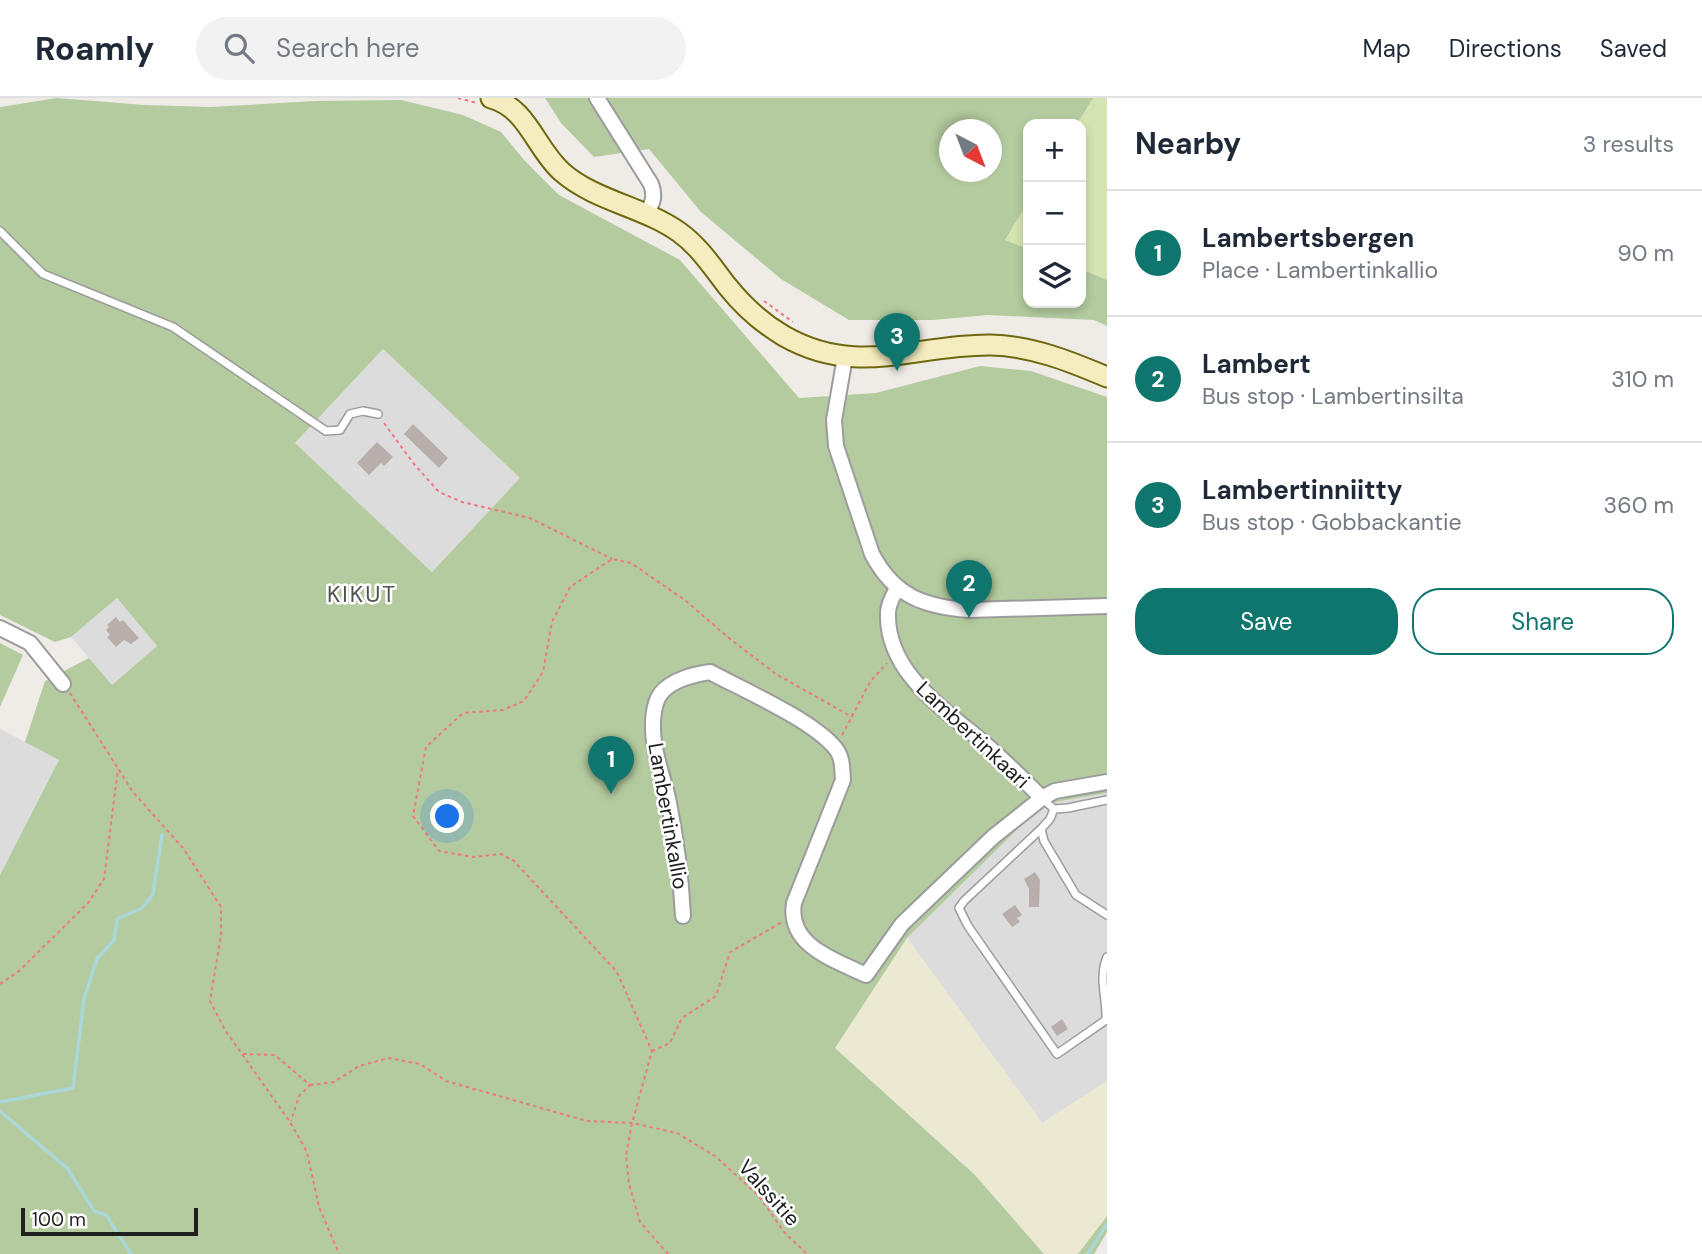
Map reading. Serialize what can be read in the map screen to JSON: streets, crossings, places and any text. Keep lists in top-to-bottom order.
{
  "streets": {
    "street": ["Lambertinkaari", "Lambertinkallio"],
    "path": ["Valssitie"]
  },
  "districts": ["KIKUT"],
  "scale_bar": "100 m",
  "north": "bottom right",
  "page": {
    "header": "Roamly",
    "search": "Search here",
    "nav": ["Map", "Directions", "Saved"],
    "heading": ["Nearby", "3 results"],
    "map_buttons": ["+", "−"],
    "list": [
      {
        "mark": "1",
        "name": "Lambertsbergen",
        "note": "Place · Lambertinkallio",
        "value": "90 m"
      },
      {
        "mark": "2",
        "name": "Lambert",
        "note": "Bus stop · Lambertinsilta",
        "value": "310 m"
      },
      {
        "mark": "3",
        "name": "Lambertinniitty",
        "note": "Bus stop · Gobbackantie",
        "value": "360 m"
      }
    ],
    "pins": ["3", "2", "1"],
    "buttons": ["Save", "Share"],
    "scale": "100 m"
  }
}
